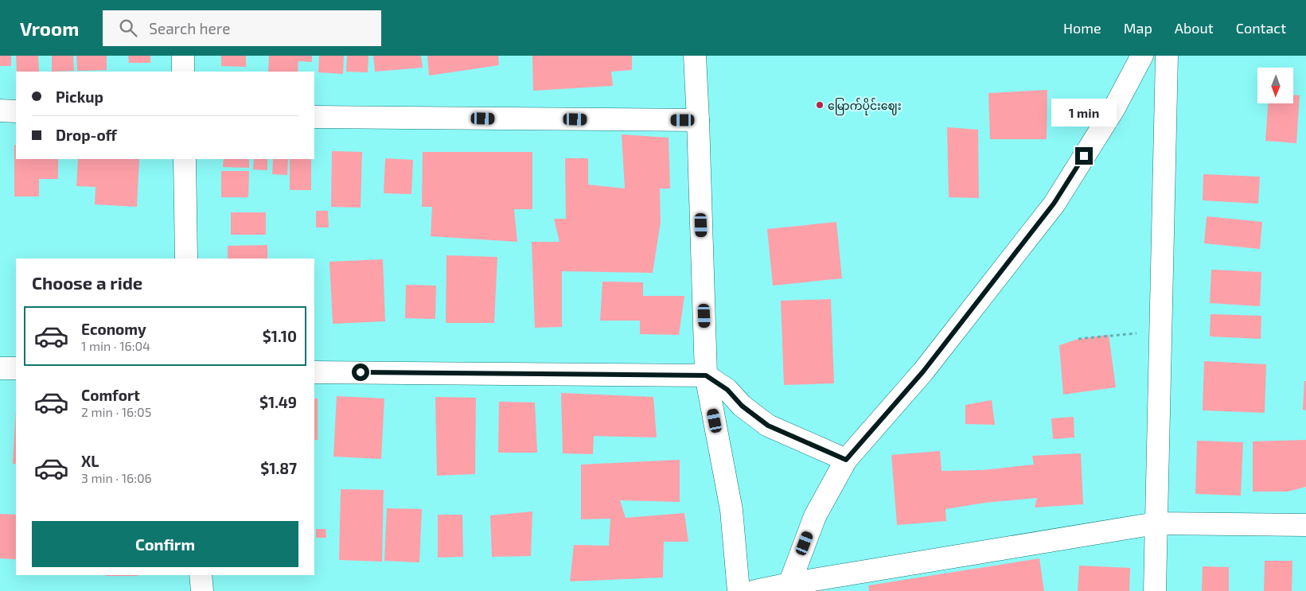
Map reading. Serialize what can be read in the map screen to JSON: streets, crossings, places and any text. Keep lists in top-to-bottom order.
{
  "places": ["မြောက်ပိုင်းဈေး"],
  "north": "bottom",
  "page": {
    "header": "Vroom",
    "search": "Search here",
    "nav": [
      "Home",
      "Map",
      "About",
      "Contact"
    ],
    "banner": ["Pickup", "Drop-off"],
    "bubble": "1 min",
    "heading": "Choose a ride",
    "list": [
      {
        "name": "Economy",
        "note": "1 min · 16:04",
        "value": "$1.10"
      },
      {
        "name": "Comfort",
        "note": "2 min · 16:05",
        "value": "$1.49"
      },
      {
        "name": "XL",
        "note": "3 min · 16:06",
        "value": "$1.87"
      }
    ],
    "buttons": "Confirm"
  }
}
